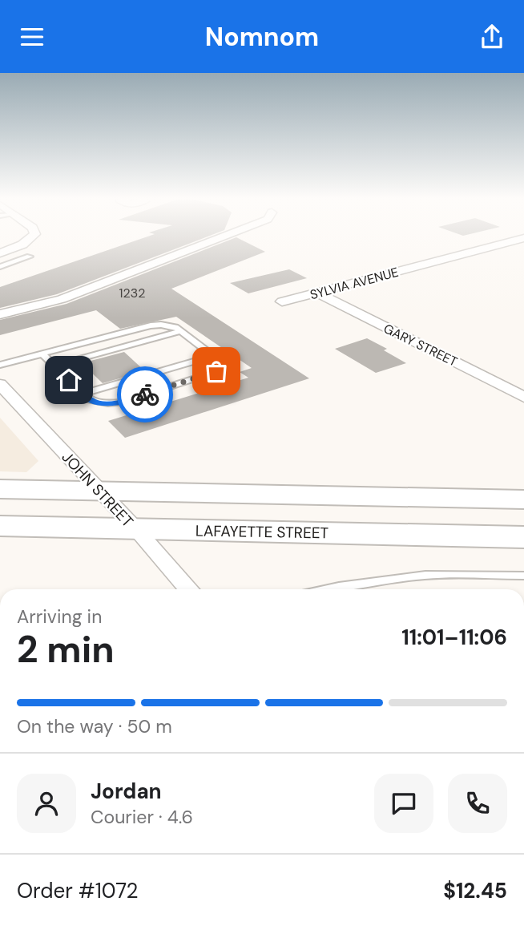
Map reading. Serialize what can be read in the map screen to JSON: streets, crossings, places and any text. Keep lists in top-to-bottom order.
{
  "streets": {
    "highway": ["LAFAYETTE STREET"],
    "street": ["SYLVIA AVENUE", "GARY STREET", "JOHN STREET"]
  },
  "crossings": [
    ["SYLVIA AVENUE", "GARY STREET"],
    ["JOHN STREET", "LAFAYETTE STREET"]
  ],
  "house_numbers": ["1232"],
  "page": {
    "header": "Nomnom",
    "heading": ["2 min", "Arriving in", "11:01–11:06"],
    "panel": [
      "Jordan",
      "Courier · 4.6",
      "Order #1072",
      "$12.45"
    ],
    "bar": "On the way · 50 m"
  }
}
